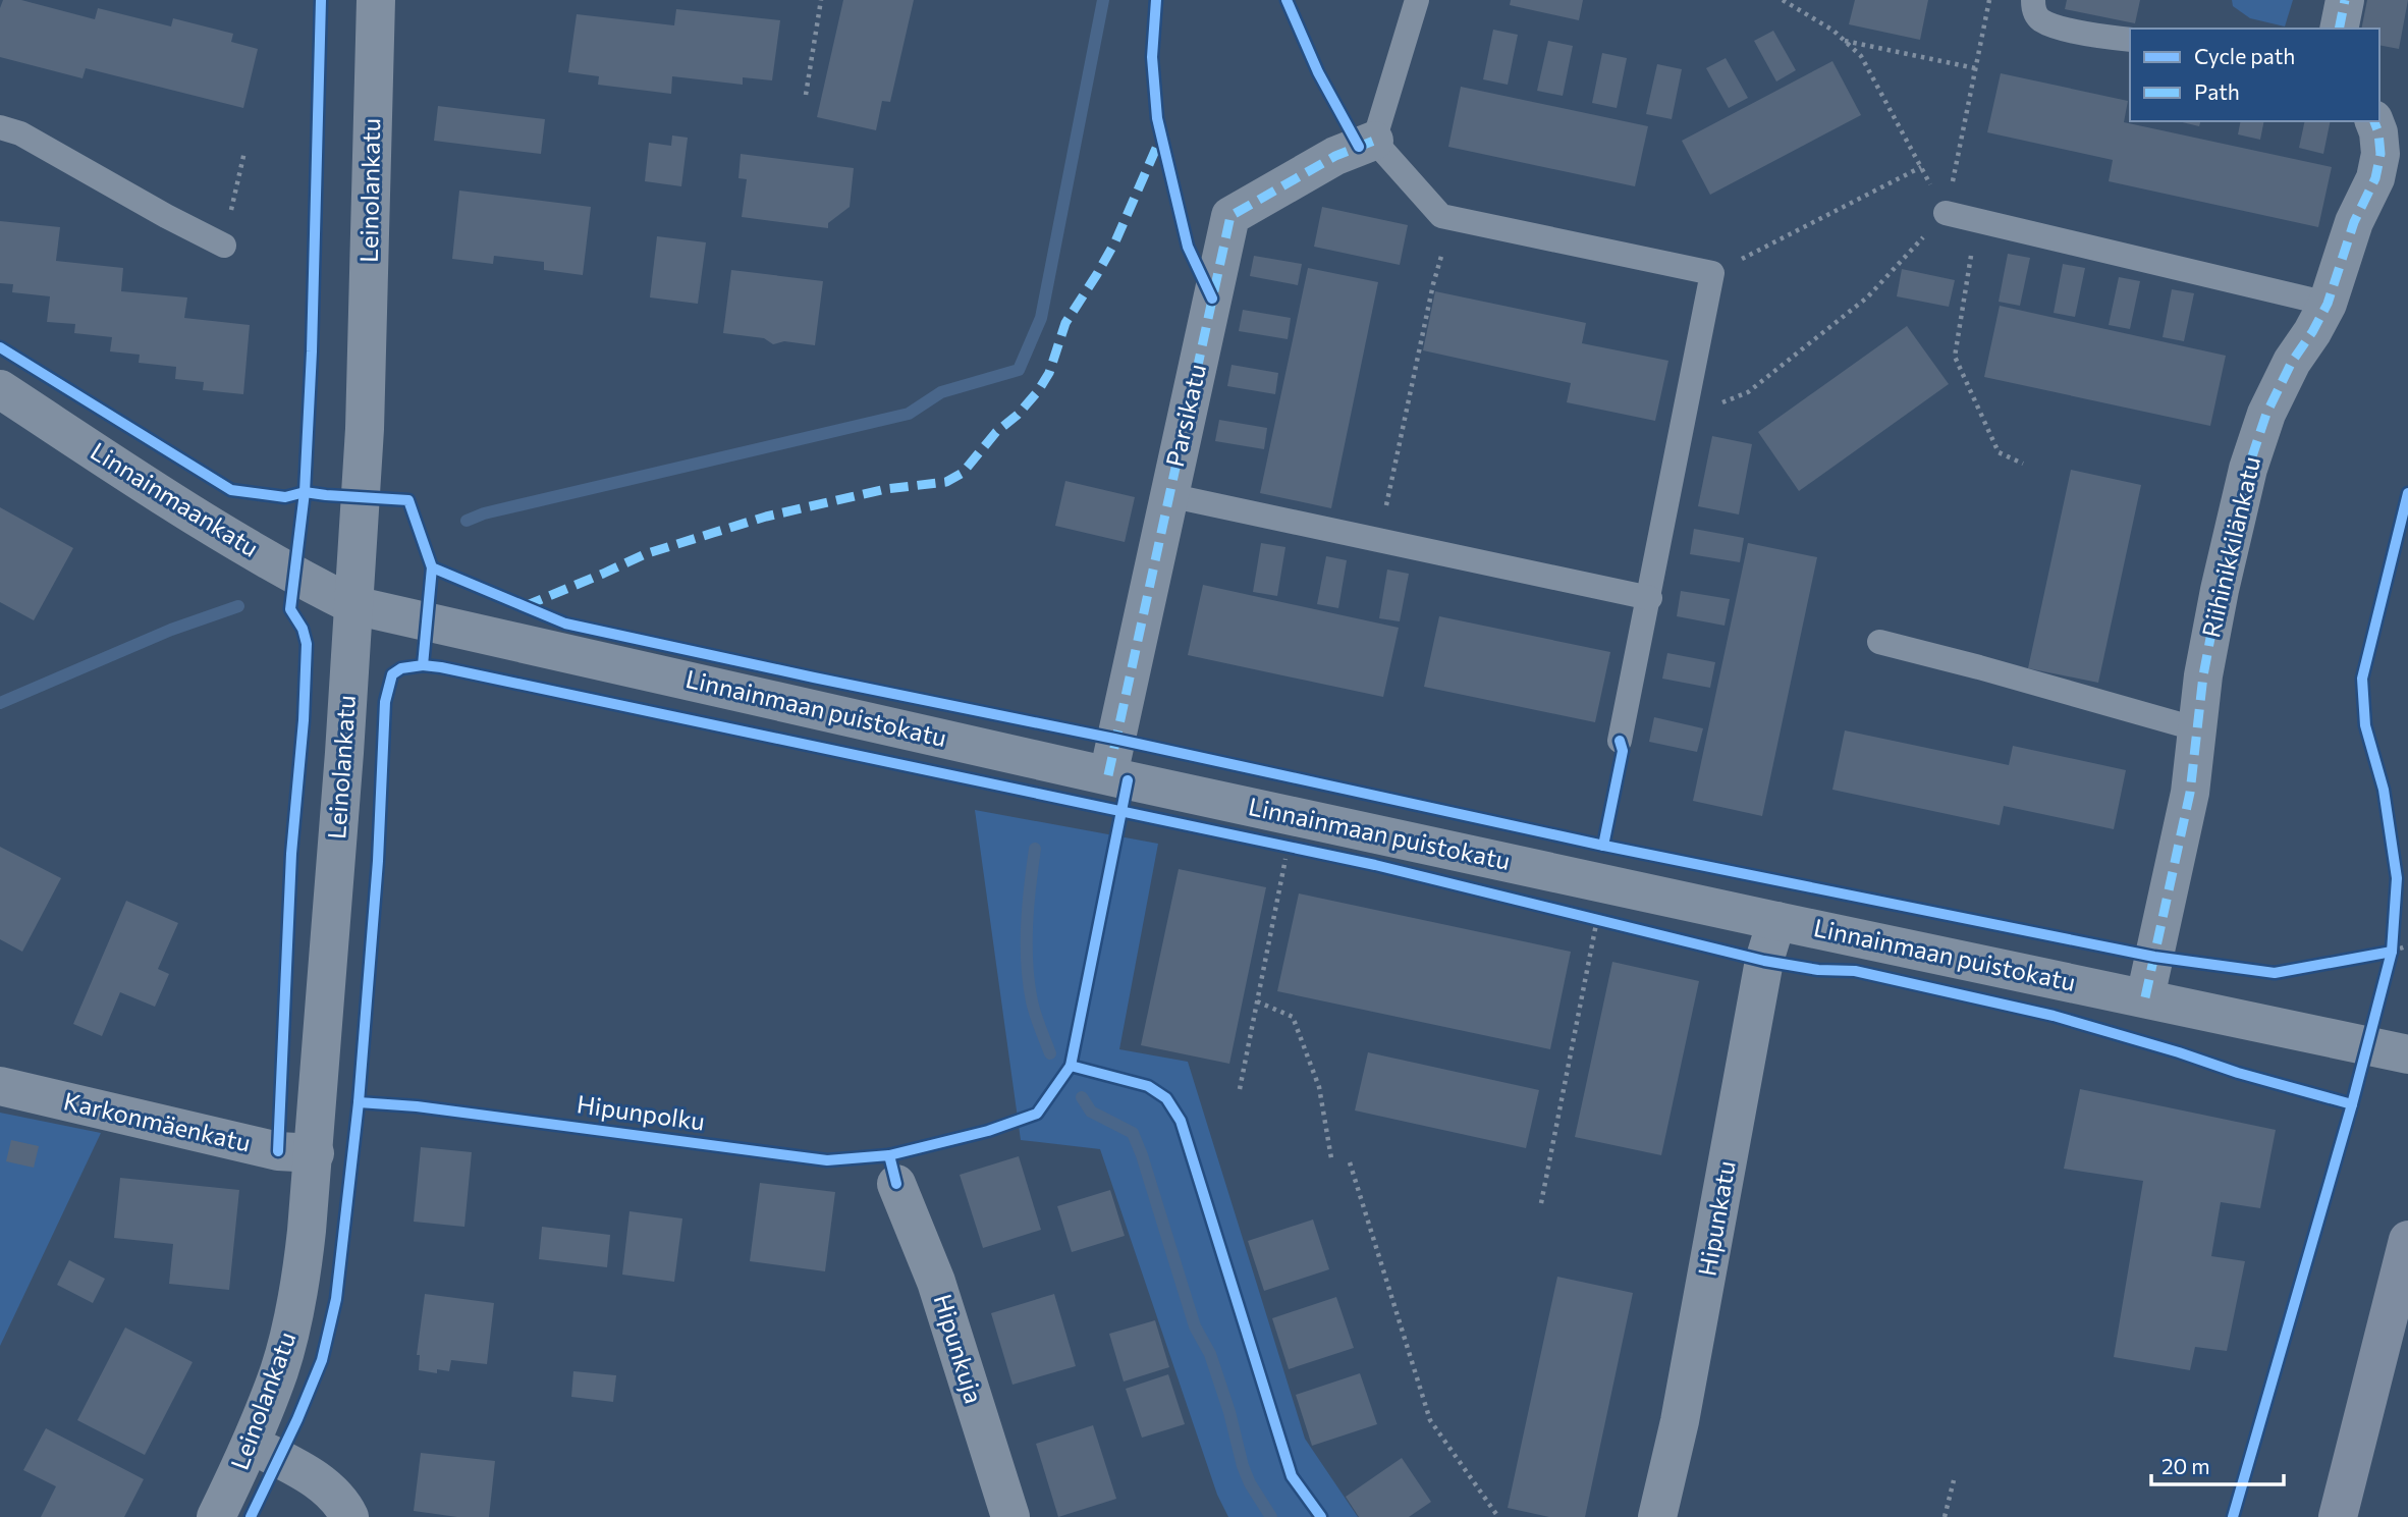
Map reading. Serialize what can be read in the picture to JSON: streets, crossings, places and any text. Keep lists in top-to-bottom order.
{
  "streets": {
    "street": [
      "Leinolankatu",
      "Parsikatu",
      "Linnainmaankatu",
      "Riihinikkilänkatu",
      "Linnainmaan puistokatu",
      "Karkonmäenkatu",
      "Hipunkatu",
      "Hipunkuja"
    ],
    "cycle path": ["Hipunpolku"]
  },
  "crossings": [
    ["Leinolankatu", "Linnainmaankatu"],
    ["Leinolankatu", "Linnainmaan puistokatu"],
    ["Leinolankatu", "Karkonmäenkatu"],
    ["Parsikatu", "Linnainmaan puistokatu"],
    ["Linnainmaankatu", "Linnainmaan puistokatu"],
    ["Riihinikkilänkatu", "Linnainmaan puistokatu"],
    ["Linnainmaan puistokatu", "Hipunkatu"]
  ],
  "legend": ["Cycle path", "Path"],
  "scale_bar": "20 m"
}
